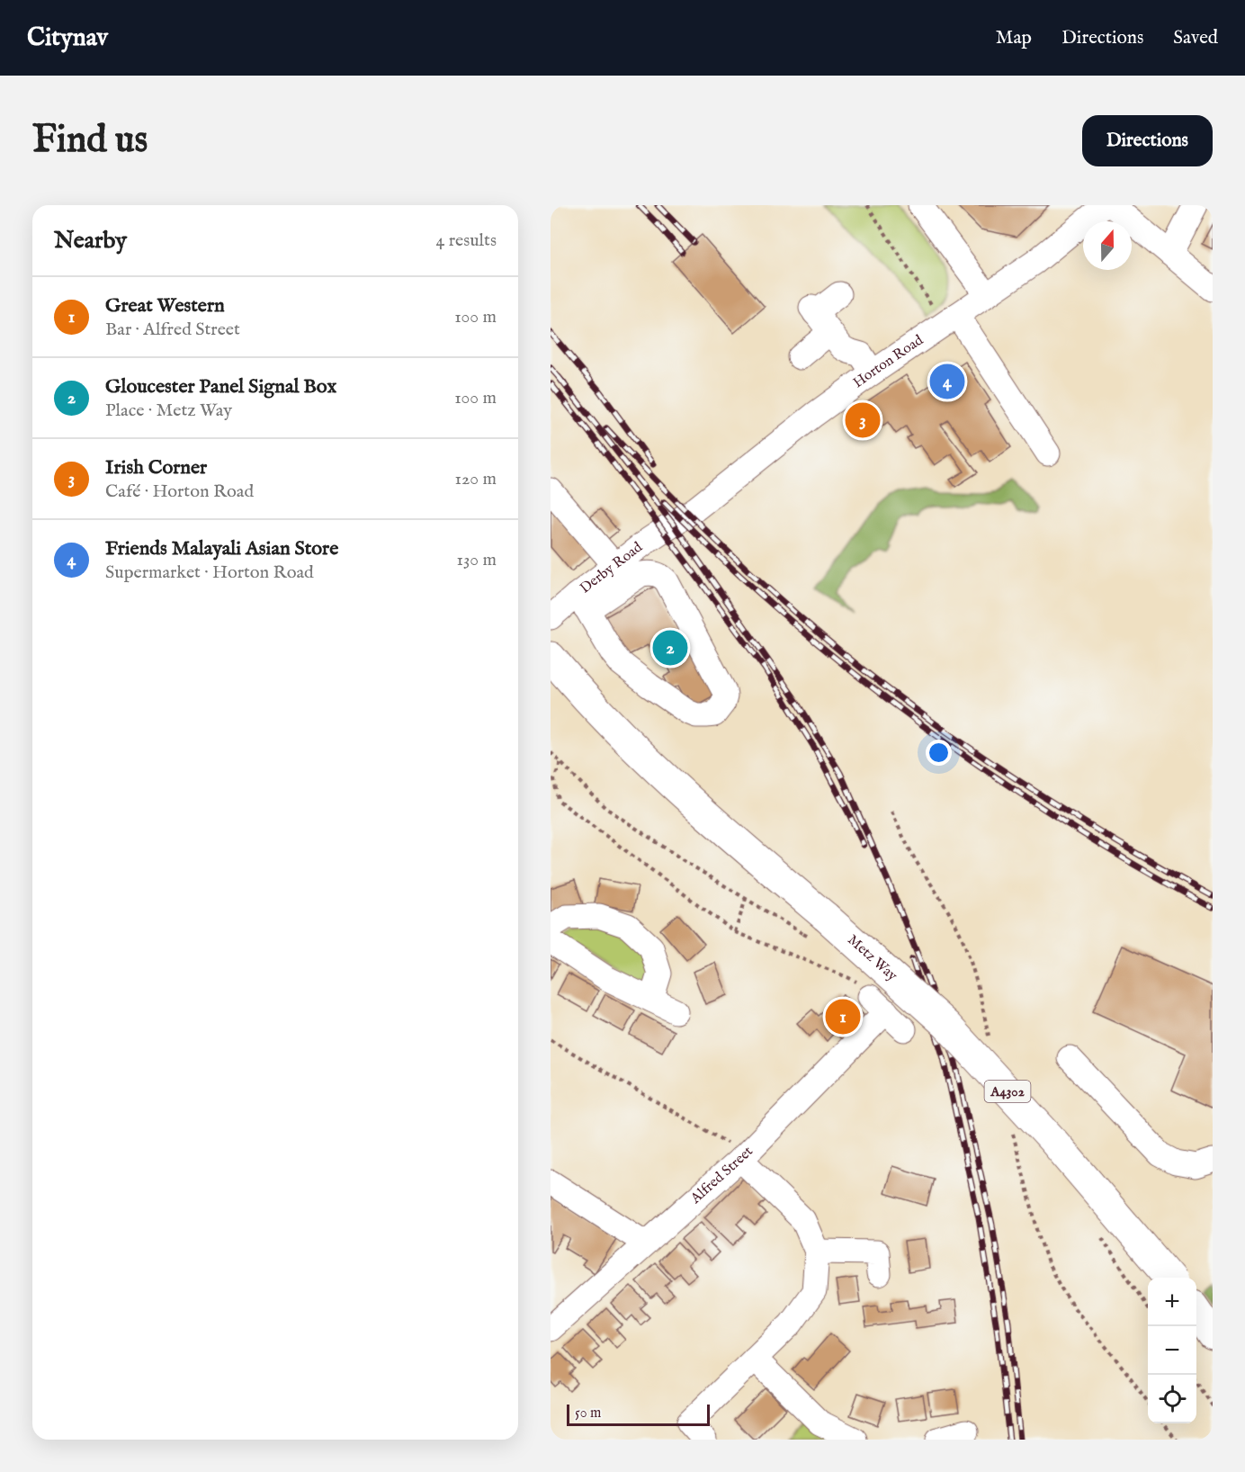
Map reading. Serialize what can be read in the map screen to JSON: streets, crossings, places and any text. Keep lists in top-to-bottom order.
{
  "streets": {
    "main road": ["Metz Way", "A4302"],
    "street": ["Horton Road", "Derby Road", "Alfred Street"]
  },
  "crossings": [
    ["Horton Road", "Derby Road"]
  ],
  "scale_bar": "50 m",
  "north": "top",
  "page": {
    "header": "Citynav",
    "nav": ["Map", "Directions", "Saved"],
    "buttons": "Directions",
    "title": "Find us",
    "heading": ["Nearby", "4 results"],
    "list": [
      {
        "mark": "1",
        "name": "Great Western",
        "note": "Bar · Alfred Street",
        "value": "100 m"
      },
      {
        "mark": "2",
        "name": "Gloucester Panel Signal Box",
        "note": "Place · Metz Way",
        "value": "100 m"
      },
      {
        "mark": "3",
        "name": "Irish Corner",
        "note": "Café · Horton Road",
        "value": "120 m"
      },
      {
        "mark": "4",
        "name": "Friends Malayali Asian Store",
        "note": "Supermarket · Horton Road",
        "value": "130 m"
      }
    ],
    "pins": [
      "4",
      "3",
      "2",
      "1"
    ],
    "map_buttons": ["+", "−"],
    "scale": "50 m"
  }
}
